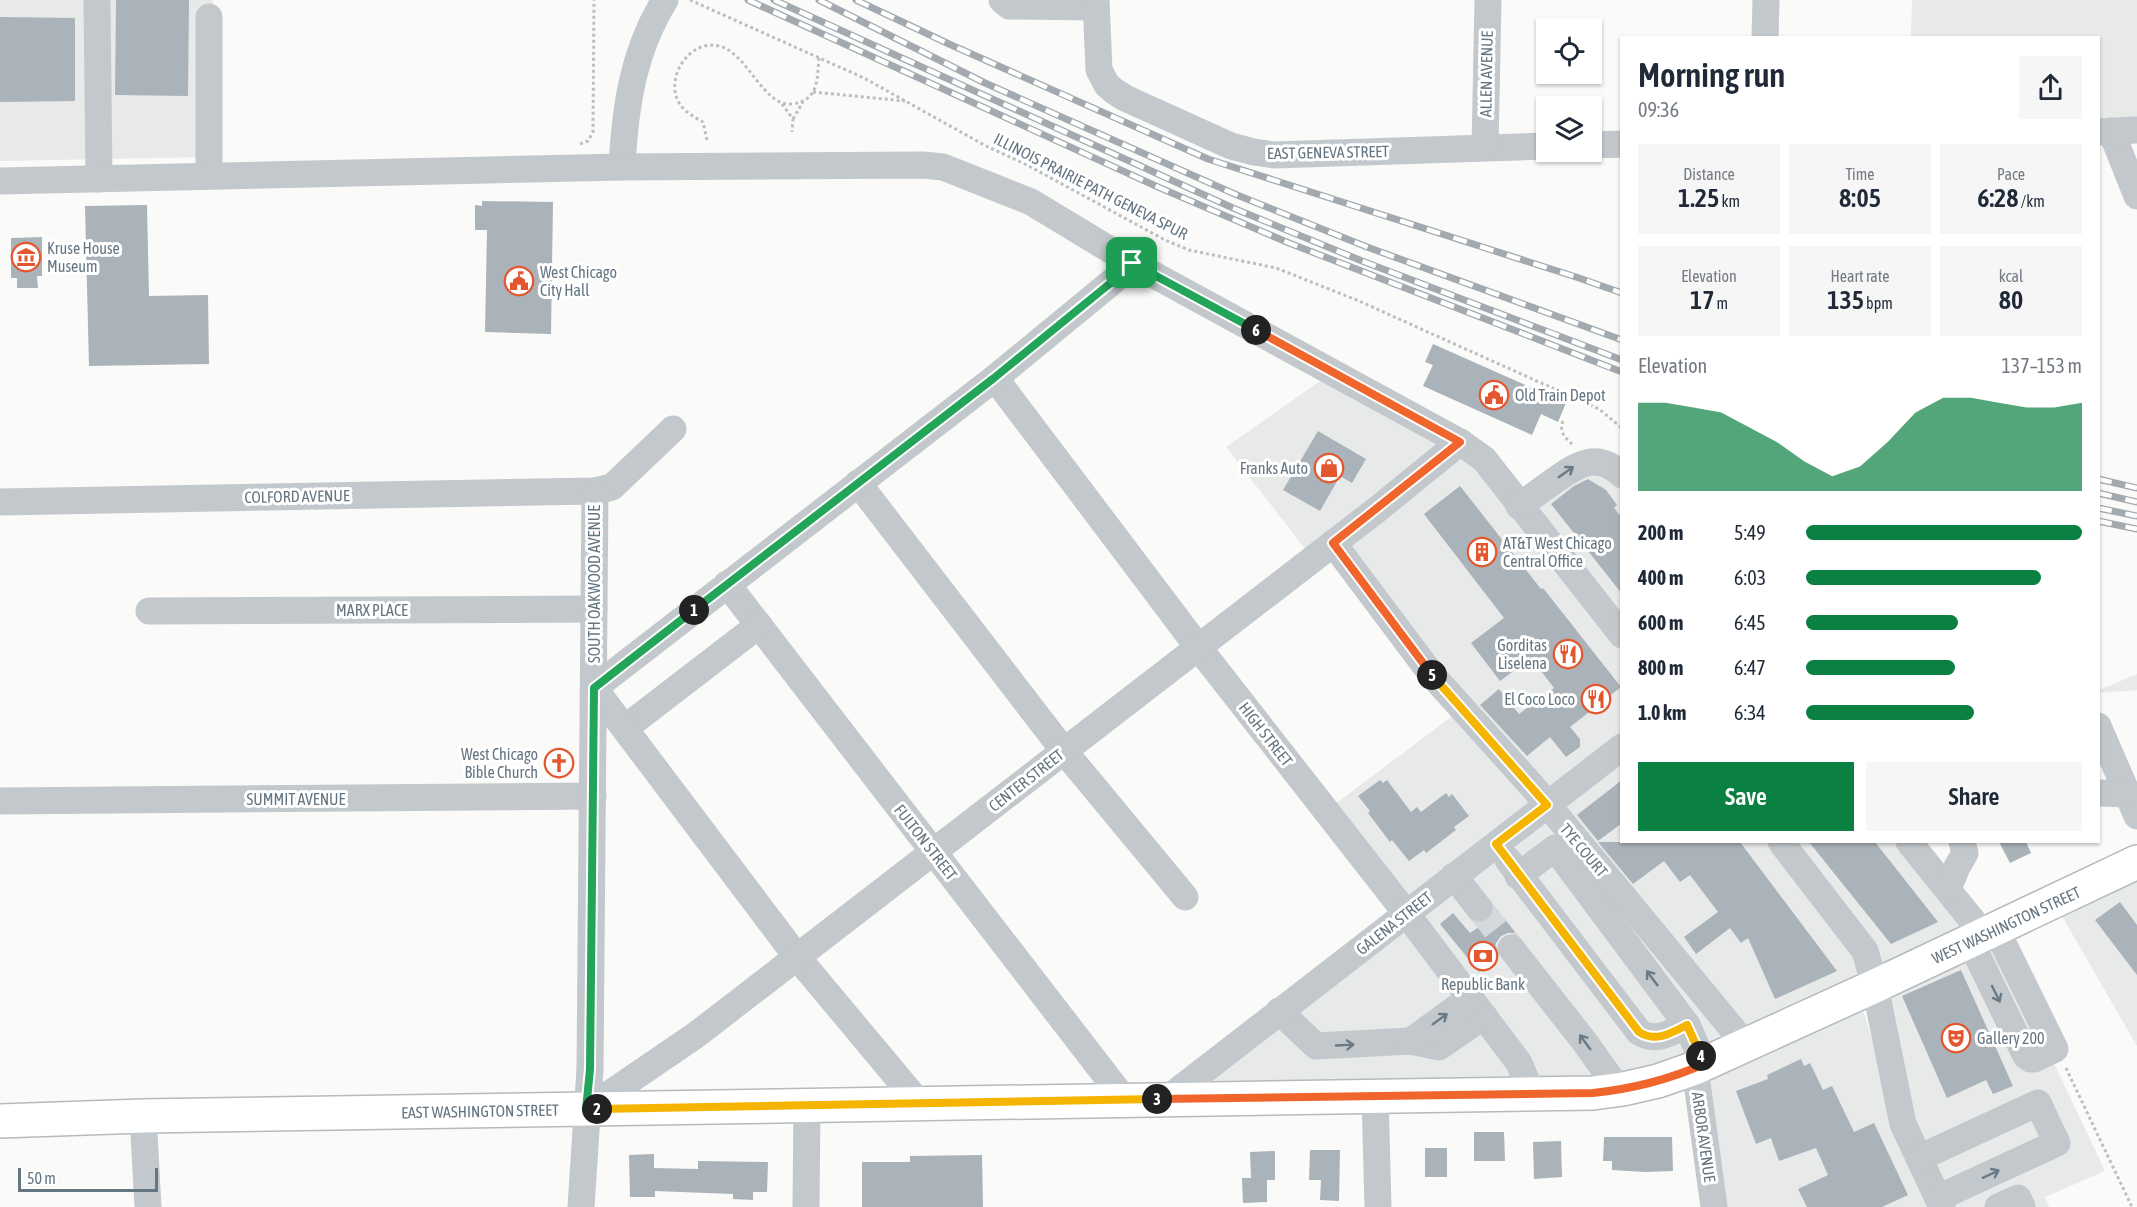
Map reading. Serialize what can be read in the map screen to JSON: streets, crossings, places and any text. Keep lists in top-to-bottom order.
{
  "streets": {
    "main road": ["WEST WASHINGTON STREET", "EAST WASHINGTON STREET"],
    "street": [
      "ALLEN AVENUE",
      "EAST GENEVA STREET",
      "COLFORD AVENUE",
      "SOUTH OAKWOOD AVENUE",
      "MARX PLACE",
      "HIGH STREET",
      "CENTER STREET",
      "SUMMIT AVENUE",
      "FULTON STREET",
      "TYE COURT",
      "GALENA STREET",
      "ARBOR AVENUE"
    ],
    "path": ["ILLINOIS PRAIRIE PATH GENEVA SPUR"]
  },
  "crossings": [
    ["ALLEN AVENUE", "EAST GENEVA STREET"],
    ["COLFORD AVENUE", "SOUTH OAKWOOD AVENUE"],
    ["SOUTH OAKWOOD AVENUE", "MARX PLACE"],
    ["SOUTH OAKWOOD AVENUE", "CENTER STREET"],
    ["SOUTH OAKWOOD AVENUE", "SUMMIT AVENUE"],
    ["SOUTH OAKWOOD AVENUE", "EAST WASHINGTON STREET"],
    ["HIGH STREET", "CENTER STREET"],
    ["HIGH STREET", "GALENA STREET"],
    ["HIGH STREET", "EAST WASHINGTON STREET"],
    ["CENTER STREET", "FULTON STREET"],
    ["CENTER STREET", "TYE COURT"],
    ["CENTER STREET", "EAST WASHINGTON STREET"],
    ["FULTON STREET", "EAST WASHINGTON STREET"],
    ["TYE COURT", "GALENA STREET"],
    ["TYE COURT", "EAST WASHINGTON STREET"],
    ["GALENA STREET", "EAST WASHINGTON STREET"],
    ["WEST WASHINGTON STREET", "EAST WASHINGTON STREET"],
    ["EAST WASHINGTON STREET", "ARBOR AVENUE"]
  ],
  "places": {
    "museum": ["Kruse House Museum"],
    "public building": ["West Chicago City Hall", "Old Train Depot"],
    "shop": ["Franks Auto"],
    "building": ["AT&T West Chicago Central Office"],
    "restaurant": ["Gorditas Liselena", "El Coco Loco"],
    "church": ["West Chicago Bible Church"],
    "bank": ["Republic Bank"],
    "theatre": ["Gallery 200"]
  },
  "scale_bar": "50 m",
  "page": {
    "heading": ["Morning run", "09:36"],
    "stats": [
      ["Distance", "1.25 km"],
      ["Time", "8:05"],
      ["Pace", "6:28 /km"],
      ["Elevation", "17 m"],
      ["Heart rate", "135 bpm"],
      ["kcal", "80"]
    ],
    "pins": [
      "6",
      "1",
      "5",
      "4",
      "3",
      "2"
    ],
    "chart": ["Elevation", "137–153 m"],
    "list": [
      {
        "name": "200 m",
        "note": "5:49"
      },
      {
        "name": "400 m",
        "note": "6:03"
      },
      {
        "name": "600 m",
        "note": "6:45"
      },
      {
        "name": "800 m",
        "note": "6:47"
      },
      {
        "name": "1.0 km",
        "note": "6:34"
      }
    ],
    "buttons": ["Save", "Share"],
    "scale": "50 m"
  }
}
